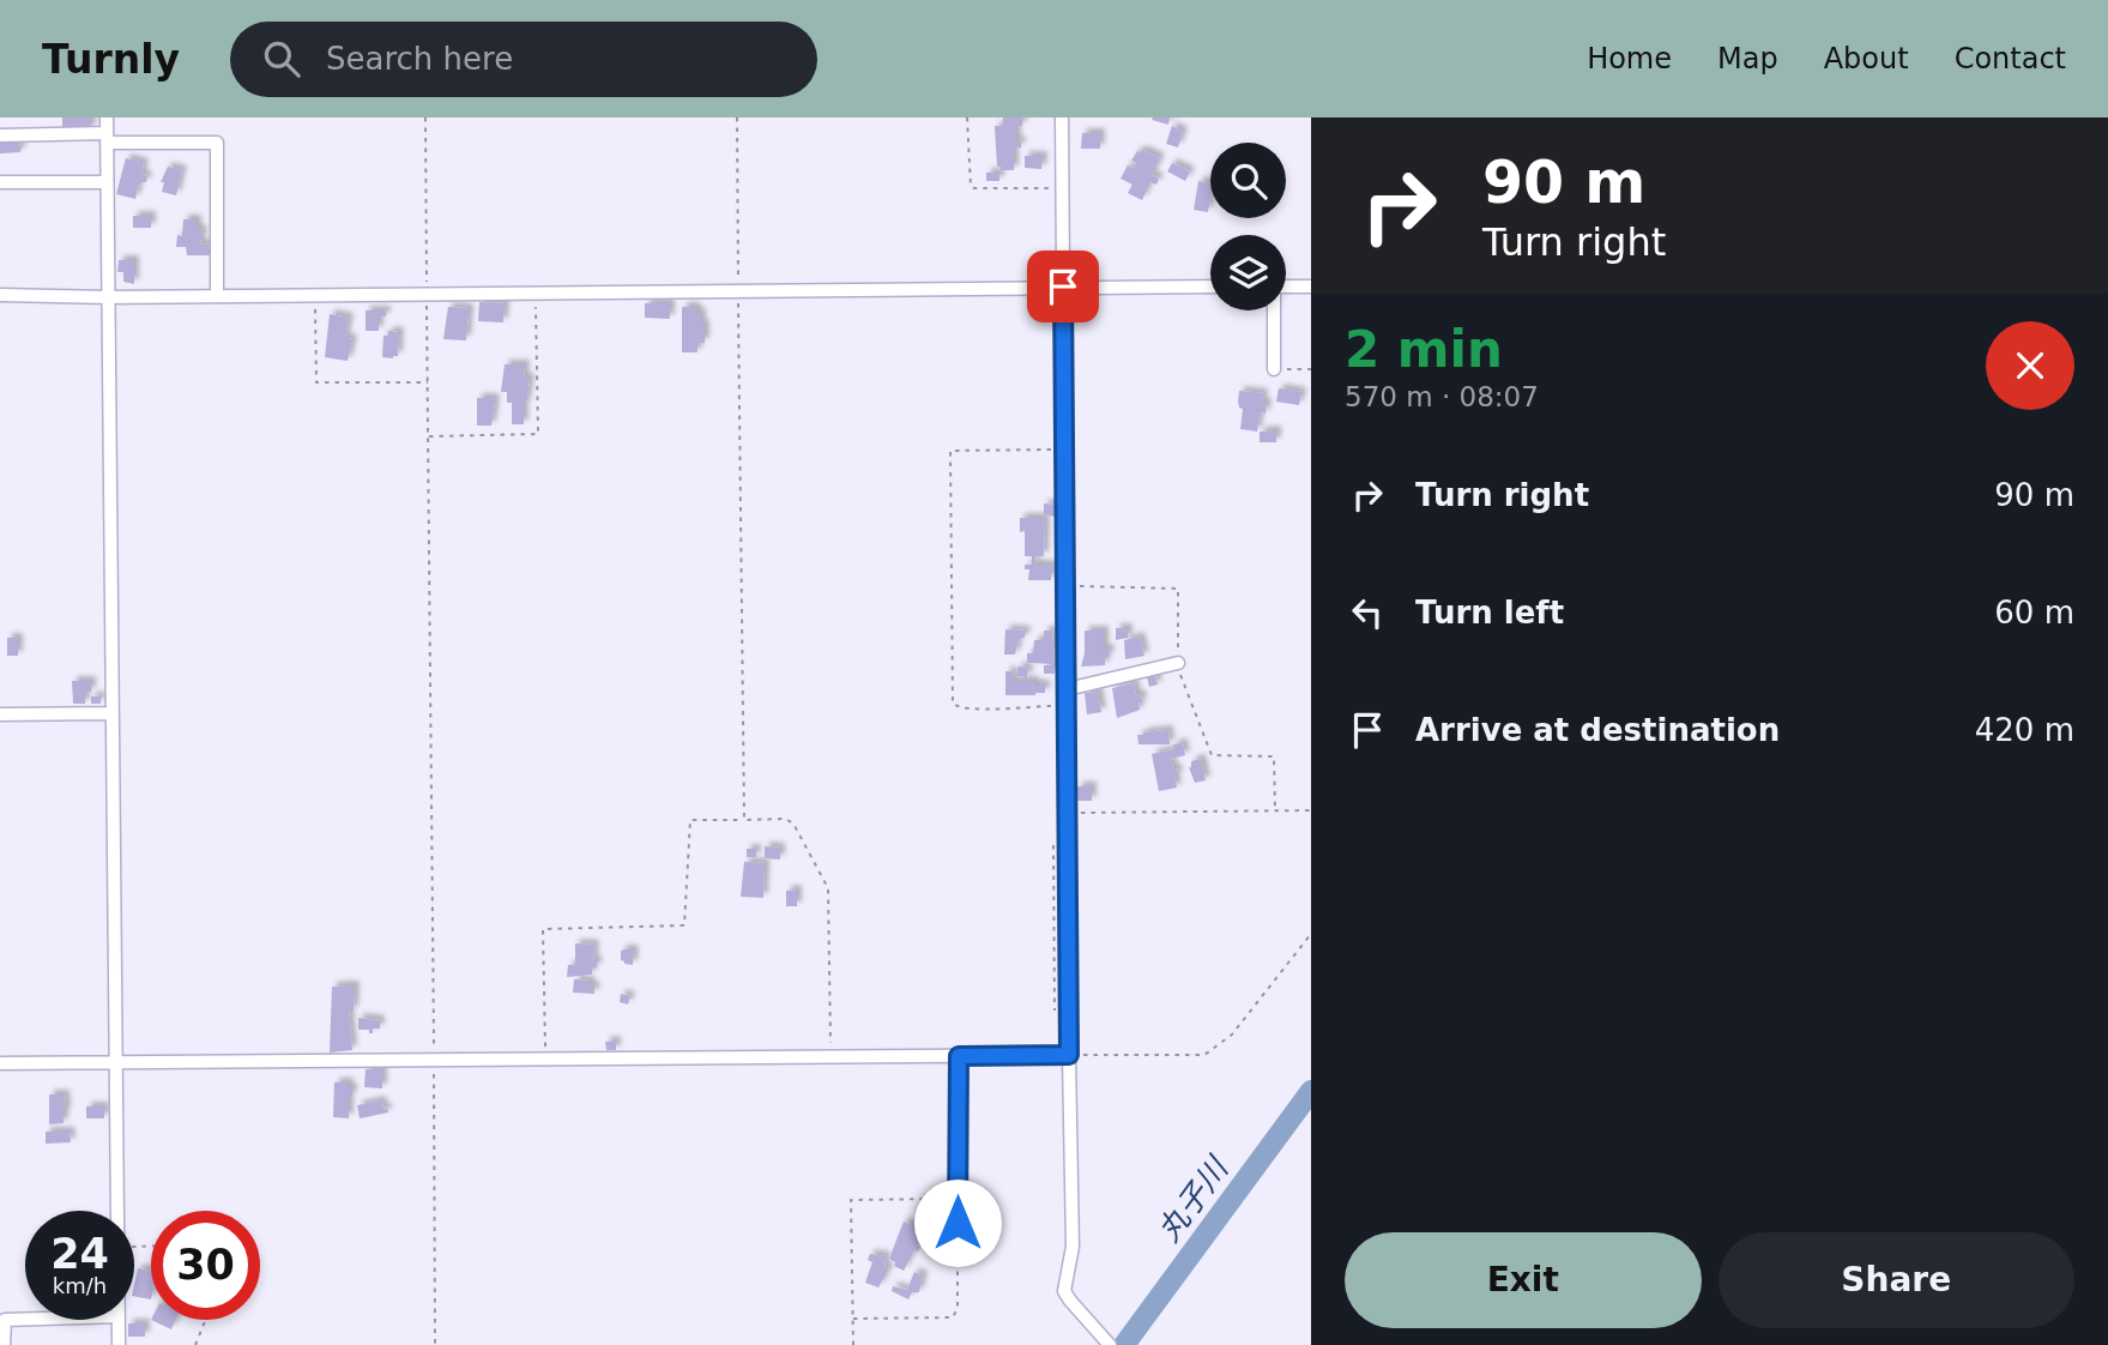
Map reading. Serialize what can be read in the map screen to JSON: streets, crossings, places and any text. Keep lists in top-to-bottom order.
{
  "water": ["丸子川"],
  "page": {
    "header": "Turnly",
    "search": "Search here",
    "nav": [
      "Home",
      "Map",
      "About",
      "Contact"
    ],
    "turn": ["90 m", "Turn right"],
    "heading": ["2 min", "570 m · 08:07"],
    "list": [
      {
        "name": "Turn right",
        "value": "90 m"
      },
      {
        "name": "Turn left",
        "value": "60 m"
      },
      {
        "name": "Arrive at destination",
        "value": "420 m"
      }
    ],
    "speed": "24 km/h",
    "limit": "30",
    "buttons": ["Exit", "Share"]
  }
}
